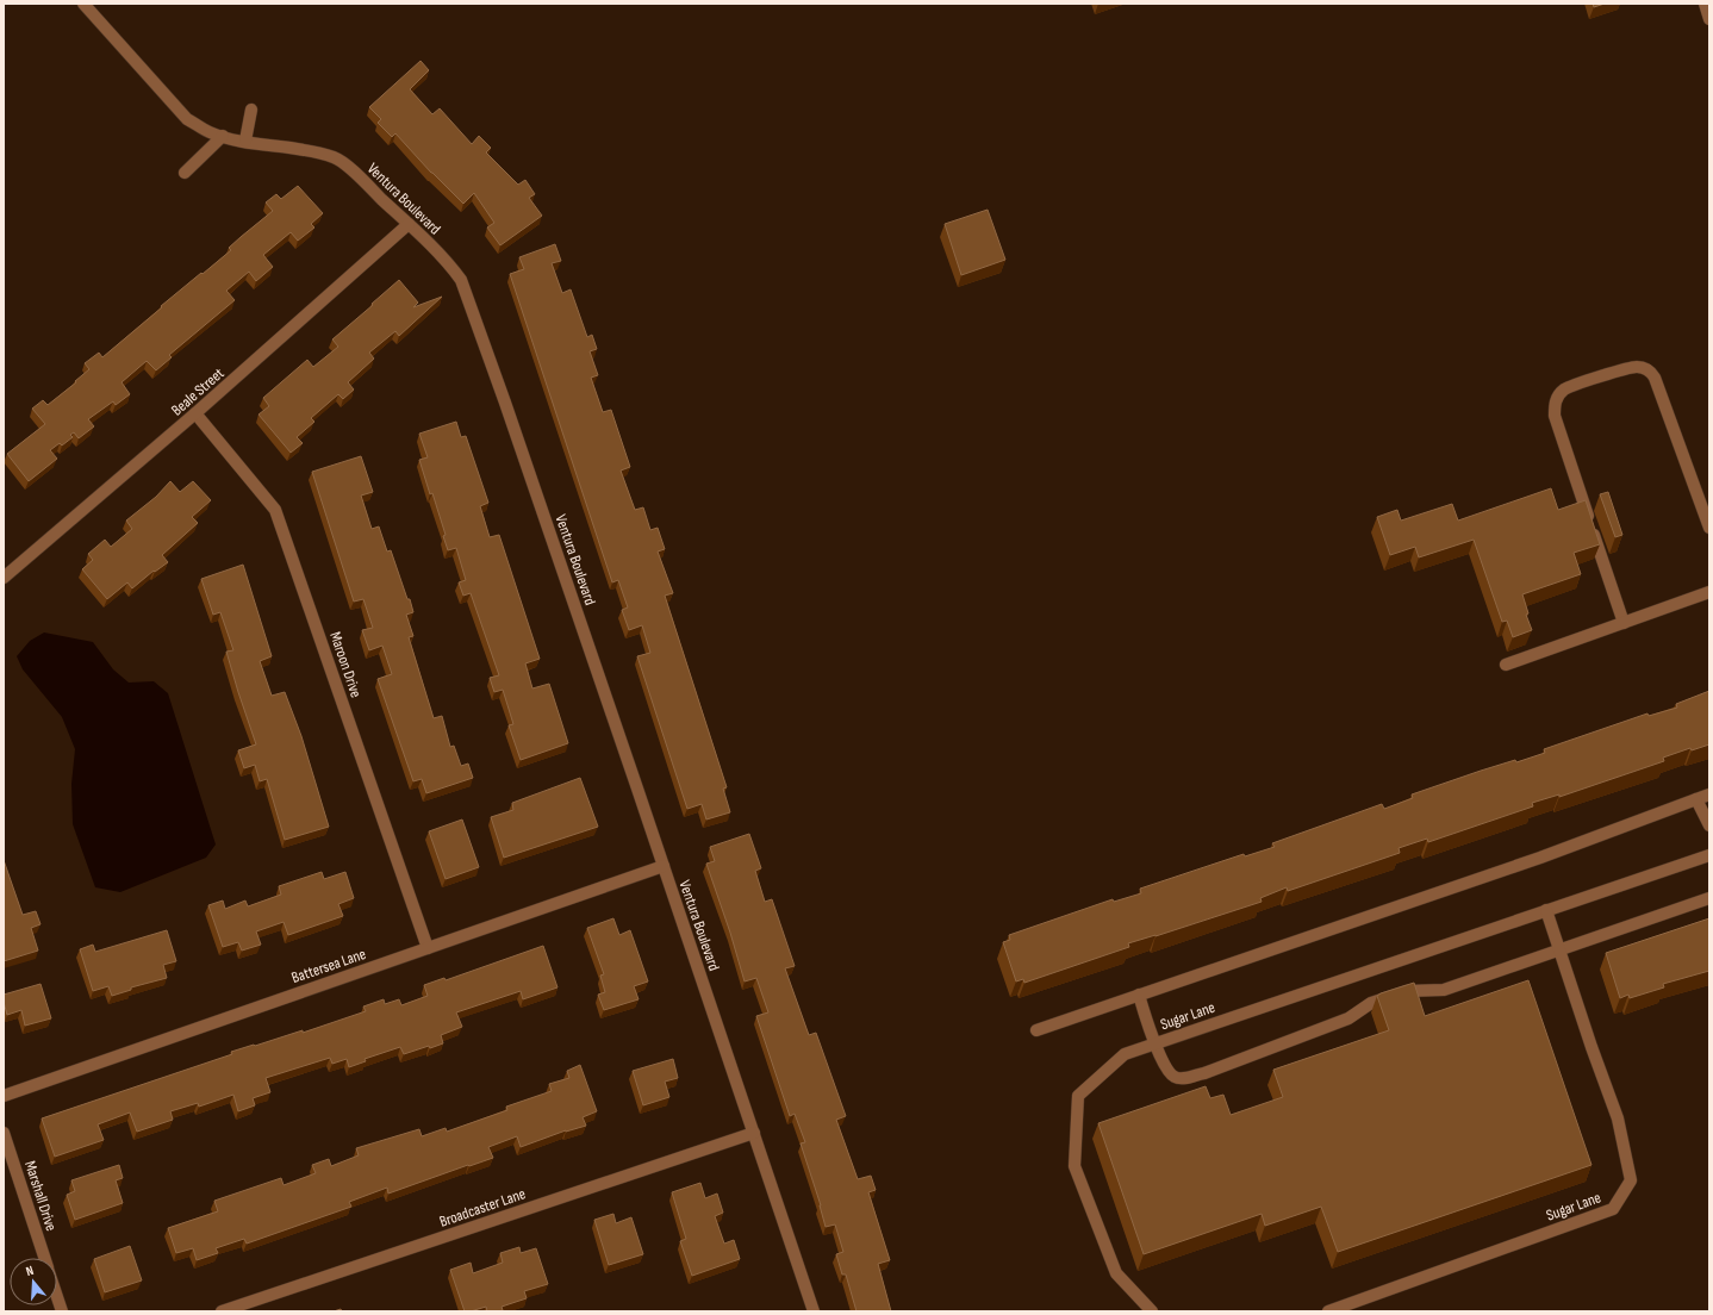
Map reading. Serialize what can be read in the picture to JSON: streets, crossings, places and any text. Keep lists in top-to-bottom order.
{
  "streets": {
    "street": [
      "Ventura Boulevard",
      "Beale Street",
      "Maroon Drive",
      "Battersea Lane",
      "Sugar Lane",
      "Marshall Drive",
      "Broadcaster Lane"
    ]
  },
  "crossings": [
    ["Ventura Boulevard", "Beale Street"],
    ["Ventura Boulevard", "Battersea Lane"],
    ["Ventura Boulevard", "Broadcaster Lane"],
    ["Beale Street", "Maroon Drive"],
    ["Maroon Drive", "Battersea Lane"]
  ],
  "north": "top"
}
